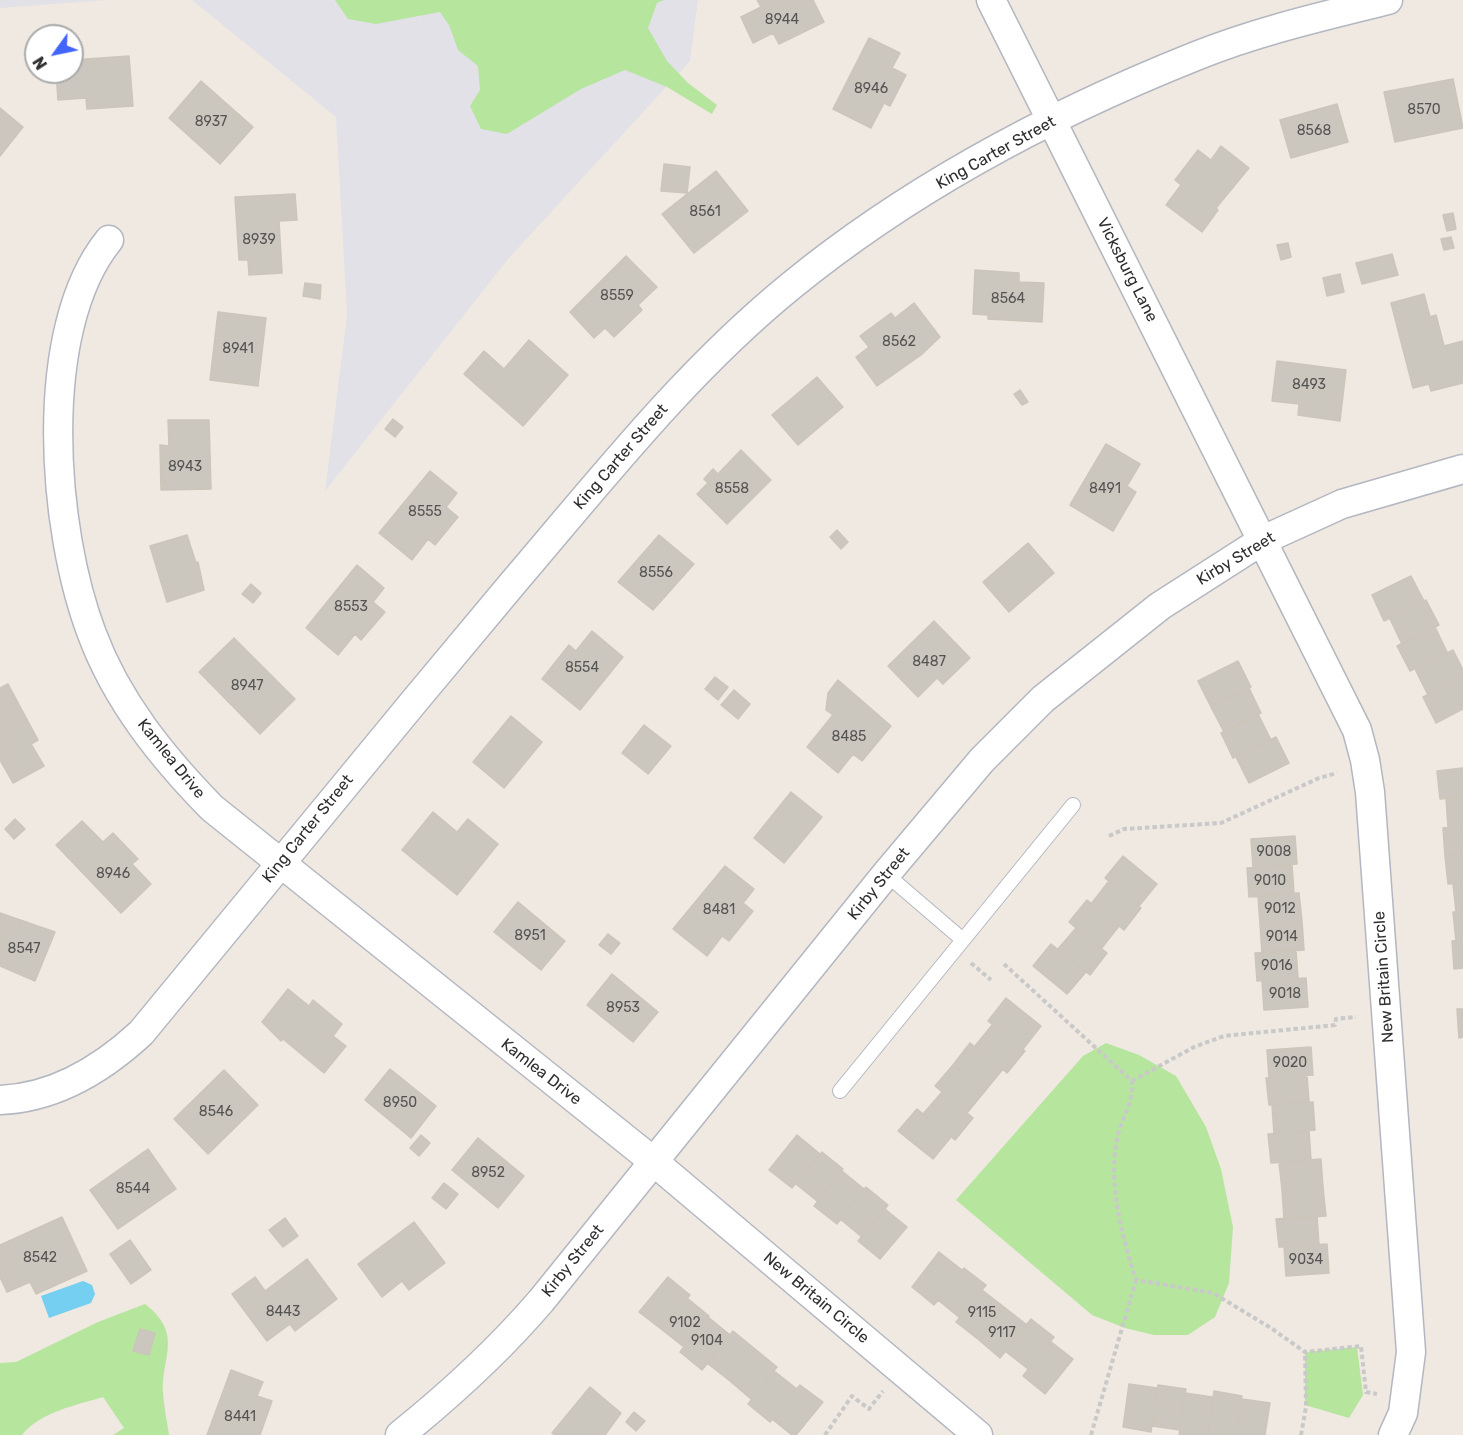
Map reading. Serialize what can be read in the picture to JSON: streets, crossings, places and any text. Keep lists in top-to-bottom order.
{
  "streets": {
    "street": [
      "King Carter Street",
      "Vicksburg Lane",
      "Kirby Street",
      "Kamlea Drive",
      "New Britain Circle"
    ]
  },
  "crossings": [
    ["King Carter Street", "Vicksburg Lane"],
    ["King Carter Street", "Kamlea Drive"],
    ["Vicksburg Lane", "Kirby Street"],
    ["Vicksburg Lane", "New Britain Circle"],
    ["Kirby Street", "Kamlea Drive"],
    ["Kirby Street", "New Britain Circle"],
    ["Kamlea Drive", "New Britain Circle"]
  ],
  "house_numbers": [
    "8944",
    "8946",
    "8570",
    "8937",
    "8568",
    "8561",
    "8939",
    "8559",
    "8564",
    "8562",
    "8941",
    "8493",
    "8943",
    "8558",
    "8491",
    "8555",
    "8556",
    "8553",
    "8487",
    "8554",
    "8947",
    "8485",
    "9008",
    "8946",
    "9010",
    "9012",
    "8481",
    "8951",
    "9014",
    "8547",
    "9016",
    "9018",
    "8953",
    "9020",
    "8950",
    "8546",
    "8952",
    "8544",
    "8542",
    "9034",
    "8443",
    "9115",
    "9102",
    "9117",
    "9104",
    "8441"
  ],
  "north": "bottom left"
}
